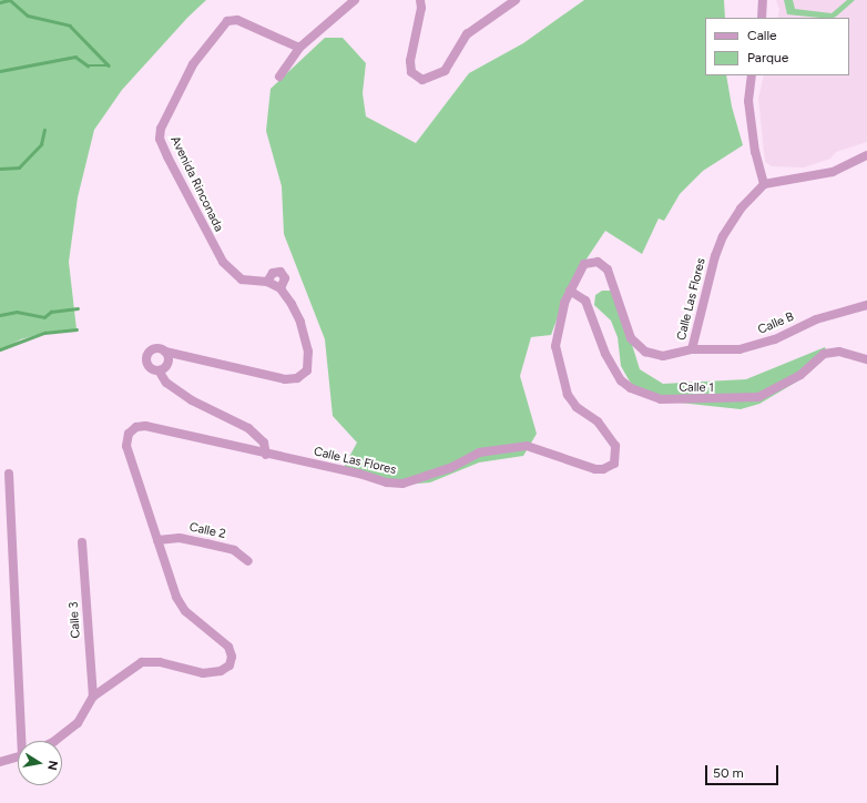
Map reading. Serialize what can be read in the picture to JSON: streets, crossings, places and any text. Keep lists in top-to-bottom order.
{
  "streets": {
    "street": [
      "Avenida Rinconada",
      "Calle Las Flores",
      "Calle B",
      "Calle 1",
      "Calle 2",
      "Calle 3"
    ]
  },
  "crossings": [
    ["Calle Las Flores", "Calle B"],
    ["Calle Las Flores", "Calle 1"],
    ["Calle Las Flores", "Calle 2"],
    ["Calle Las Flores", "Calle 3"]
  ],
  "legend": ["Calle", "Parque"],
  "scale_bar": "50 m",
  "north": "right"
}
